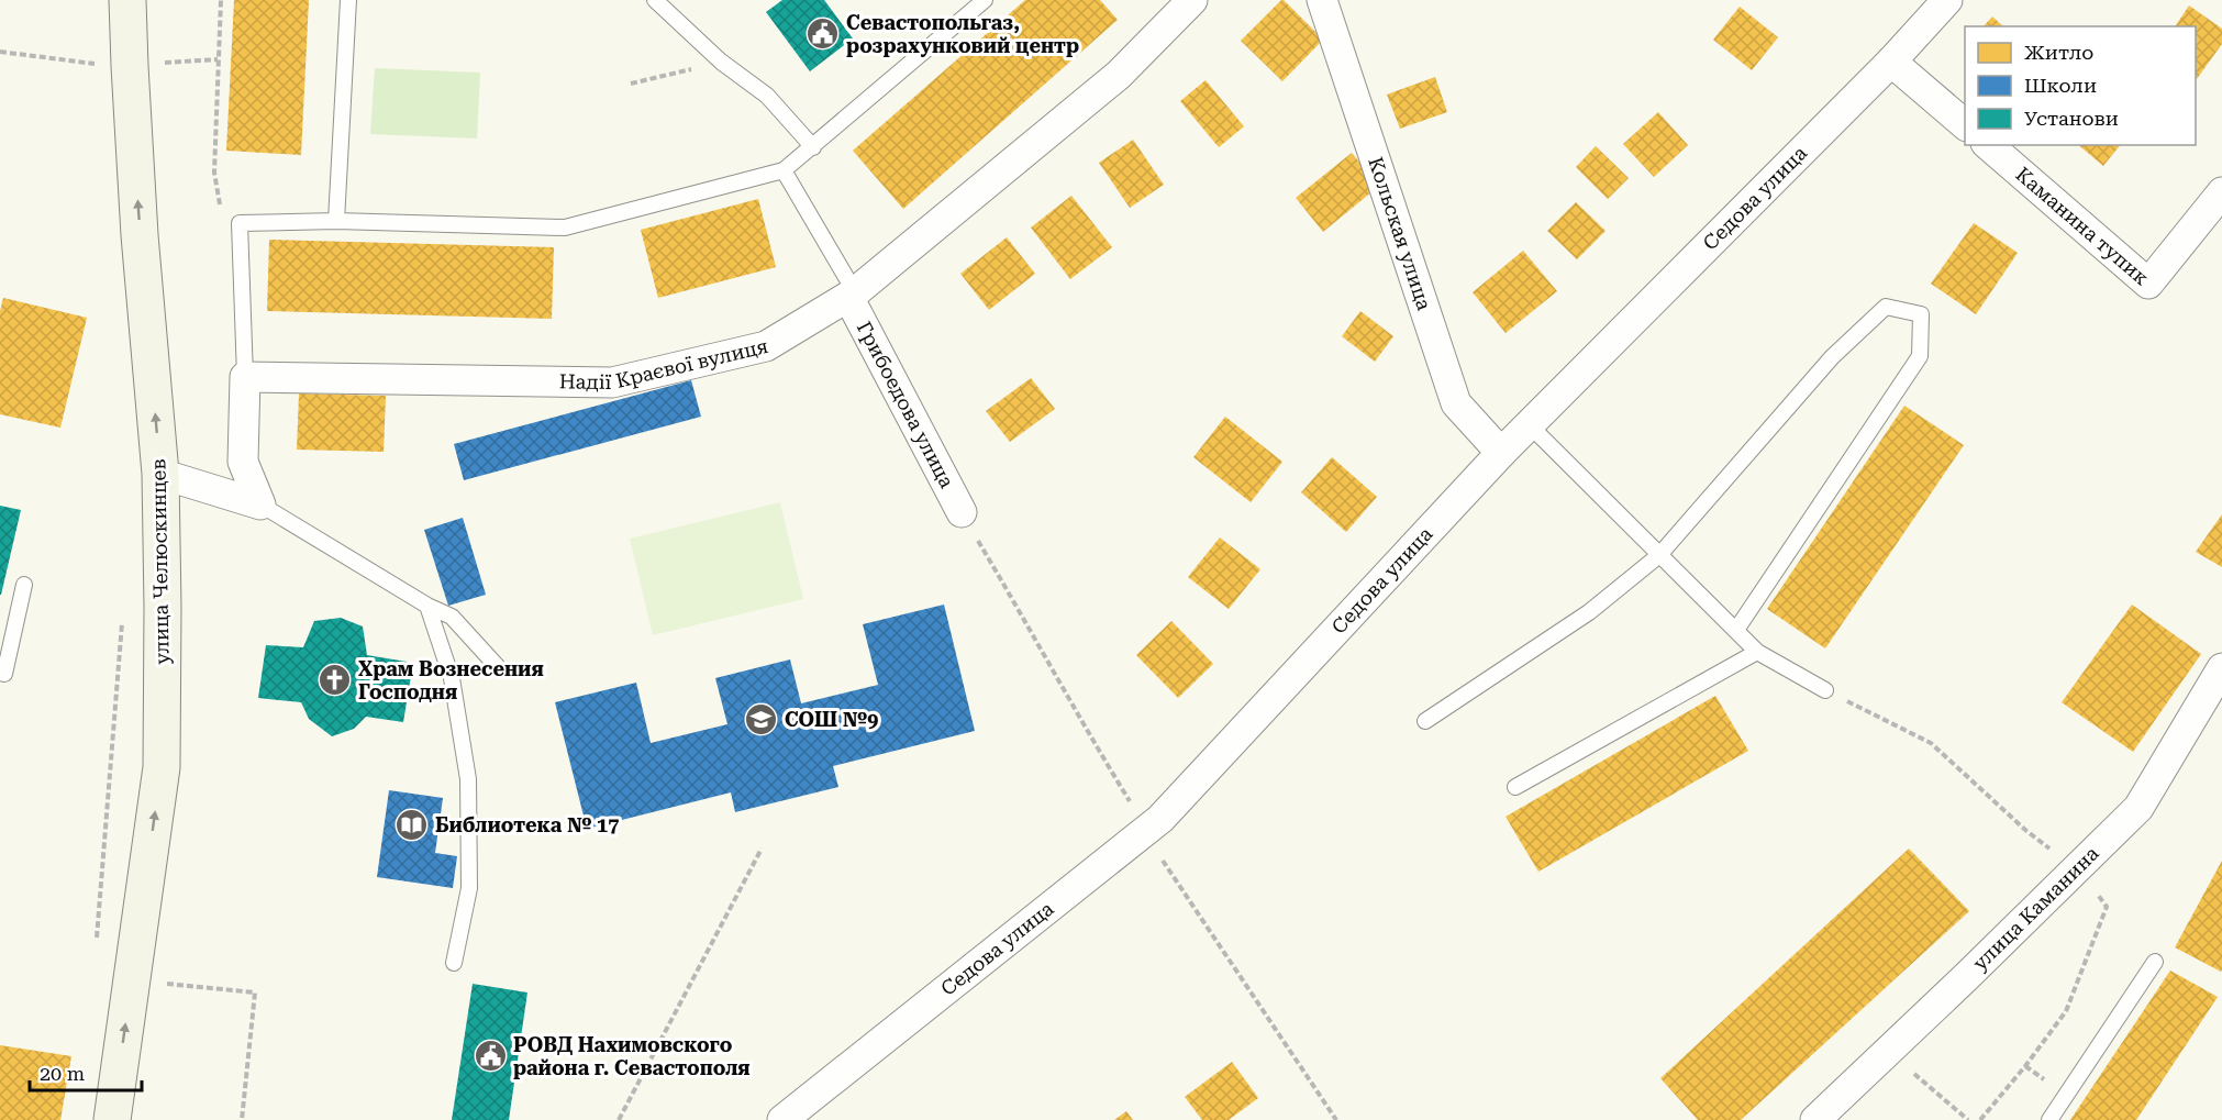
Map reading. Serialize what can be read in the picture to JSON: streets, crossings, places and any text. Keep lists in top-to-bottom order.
{
  "streets": {
    "main road": ["улица Челюскинцев"],
    "street": [
      "Седова улица",
      "Каманина тупик",
      "Кольская улица",
      "Надії Краєвої вулиця",
      "Грибоедова улица",
      "улица Каманина"
    ]
  },
  "crossings": [
    ["Седова улица", "Кольская улица"],
    ["Надії Краєвої вулиця", "Грибоедова улица"]
  ],
  "one_way": ["улица Челюскинцев"],
  "places": {
    "public building": ["Севастопольгаз, розрахунковий центр", "РОВД Нахимовского района г. Севастополя"],
    "church": ["Храм Вознесения Господня"],
    "school or university": ["СОШ №9"],
    "library": ["Библиотека № 17"]
  },
  "legend": ["Житло", "Школи", "Установи"],
  "scale_bar": "20 m"
}
